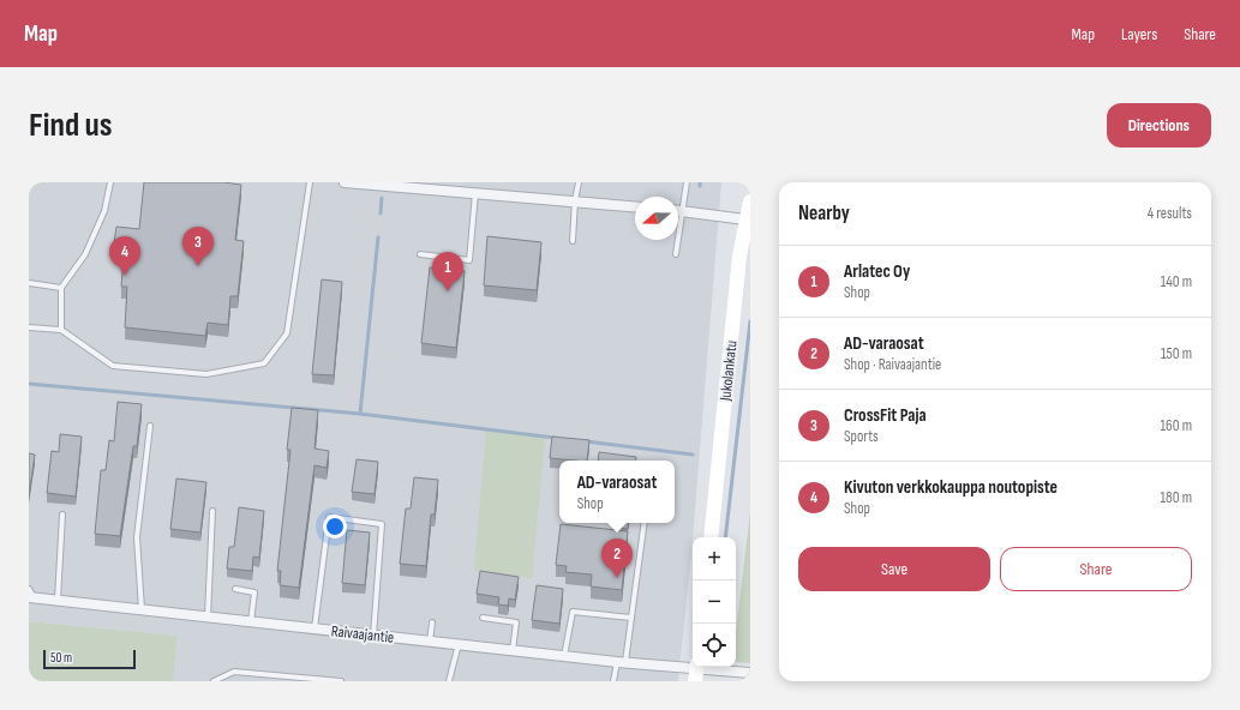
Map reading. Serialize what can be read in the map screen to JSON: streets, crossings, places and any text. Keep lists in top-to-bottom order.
{
  "streets": {
    "main road": ["Jukolankatu"],
    "street": ["Raivaajantie"]
  },
  "scale_bar": "50 m",
  "north": "left",
  "page": {
    "header": "Map",
    "nav": ["Map", "Layers", "Share"],
    "buttons": [
      "Directions",
      ["Save", "Share"]
    ],
    "title": "Find us",
    "heading": ["Nearby", "4 results"],
    "pins": [
      "3",
      "4",
      "1",
      "2"
    ],
    "list": [
      {
        "mark": "1",
        "name": "Arlatec Oy",
        "note": "Shop",
        "value": "140 m"
      },
      {
        "mark": "2",
        "name": "AD-varaosat",
        "note": "Shop · Raivaajantie",
        "value": "150 m"
      },
      {
        "mark": "3",
        "name": "CrossFit Paja",
        "note": "Sports",
        "value": "160 m"
      },
      {
        "mark": "4",
        "name": "Kivuton verkkokauppa noutopiste",
        "note": "Shop",
        "value": "180 m"
      }
    ],
    "popup": ["AD-varaosat", "Shop"],
    "map_buttons": ["+", "−"],
    "scale": "50 m"
  }
}
